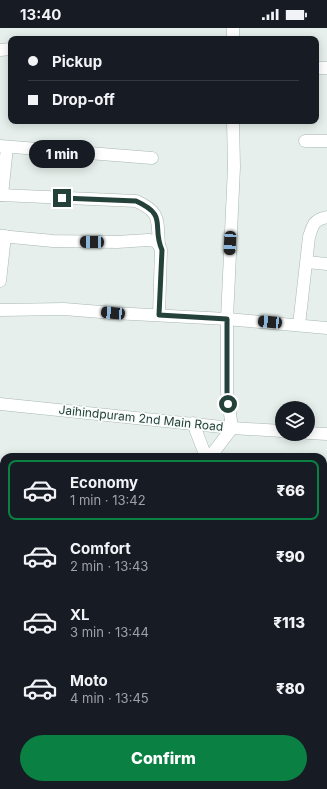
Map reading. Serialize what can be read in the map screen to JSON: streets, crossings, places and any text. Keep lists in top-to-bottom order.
{
  "streets": {
    "street": ["Jaihindpuram 2nd Main Road"]
  },
  "page": {
    "status": "13:40",
    "banner": ["Pickup", "Drop-off"],
    "bubble": "1 min",
    "list": [
      {
        "name": "Economy",
        "note": "1 min · 13:42",
        "value": "₹66"
      },
      {
        "name": "Comfort",
        "note": "2 min · 13:43",
        "value": "₹90"
      },
      {
        "name": "XL",
        "note": "3 min · 13:44",
        "value": "₹113"
      },
      {
        "name": "Moto",
        "note": "4 min · 13:45",
        "value": "₹80"
      }
    ],
    "buttons": "Confirm"
  }
}
